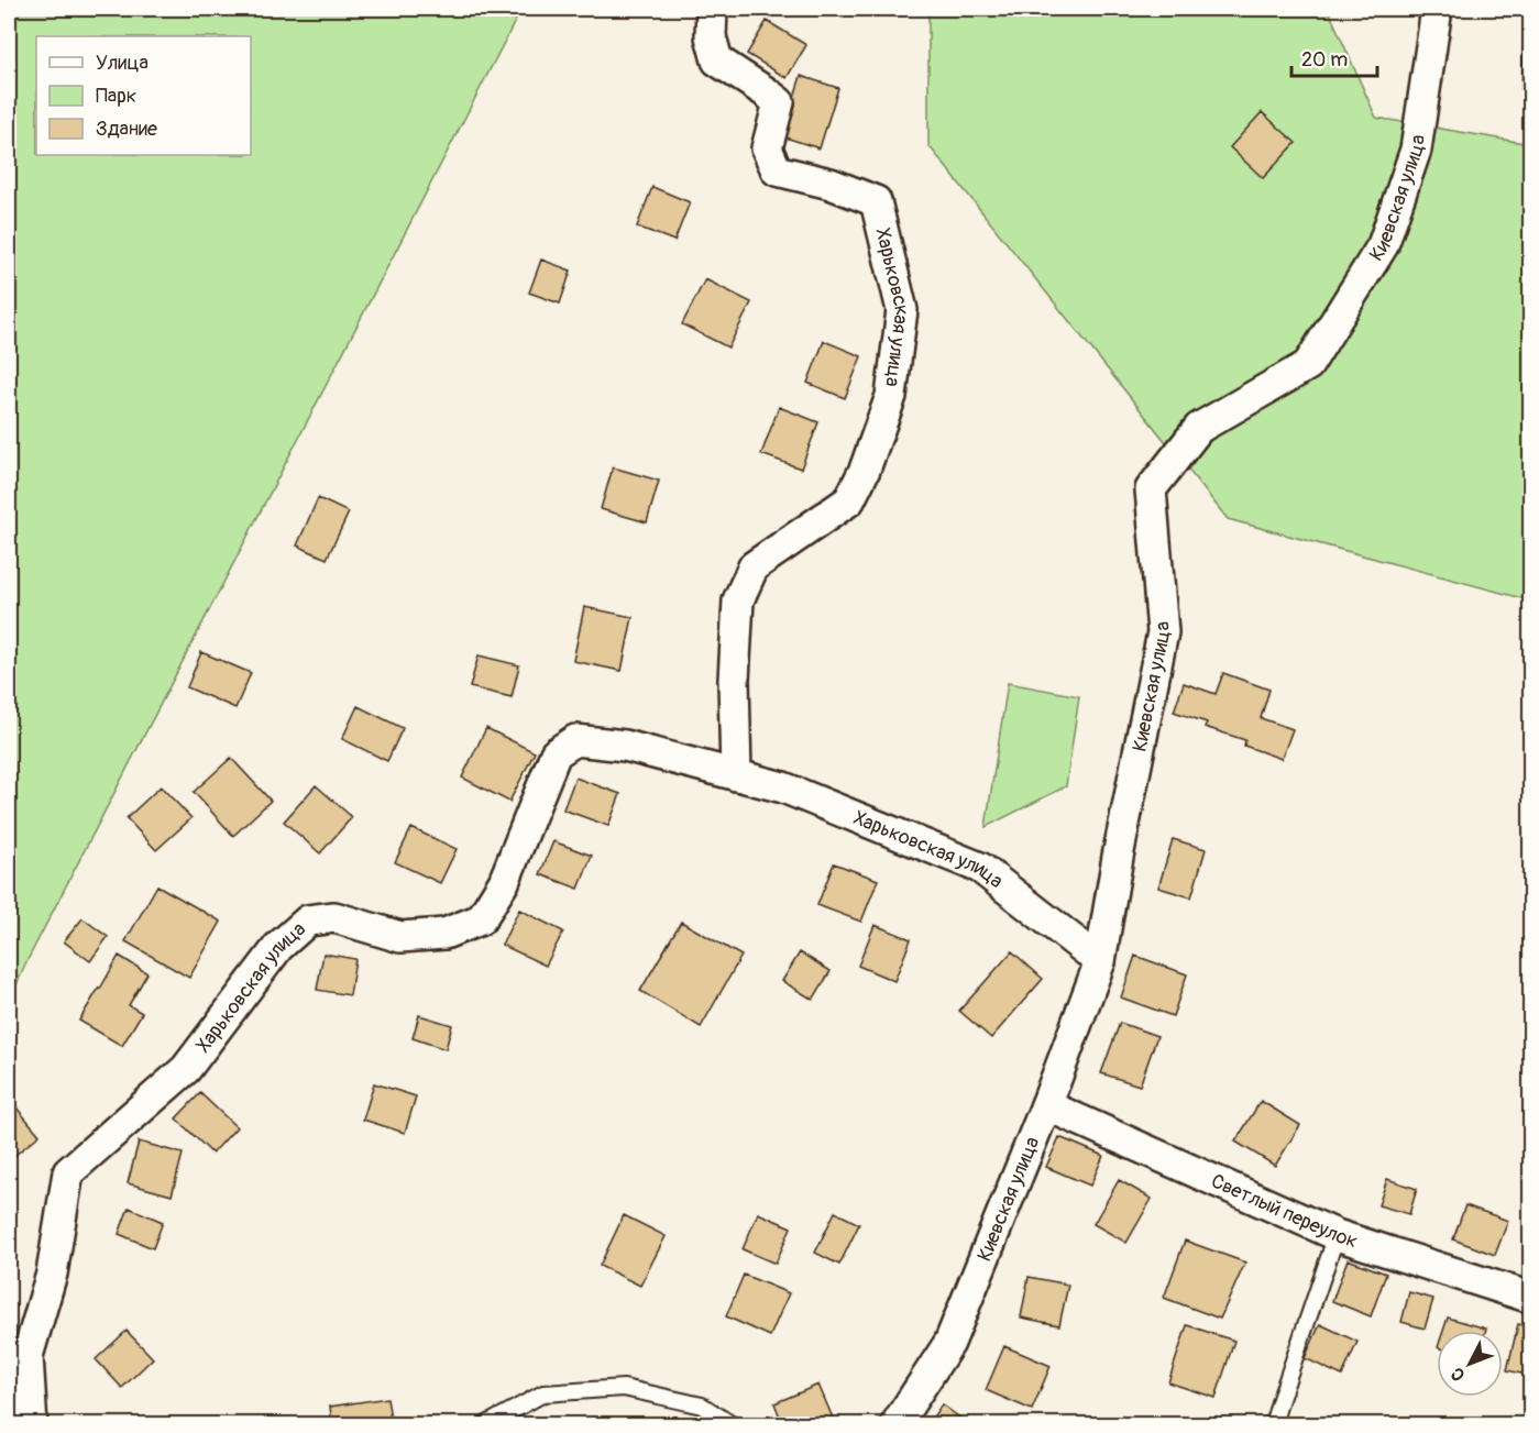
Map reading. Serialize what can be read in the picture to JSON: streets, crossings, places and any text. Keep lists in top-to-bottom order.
{
  "streets": {
    "street": ["Киевская улица", "Харьковская улица", "Светлый переулок"]
  },
  "crossings": [
    ["Киевская улица", "Харьковская улица"],
    ["Киевская улица", "Светлый переулок"]
  ],
  "legend": ["Улица", "Парк", "Здание"],
  "scale_bar": "20 m",
  "north": "bottom left"
}
